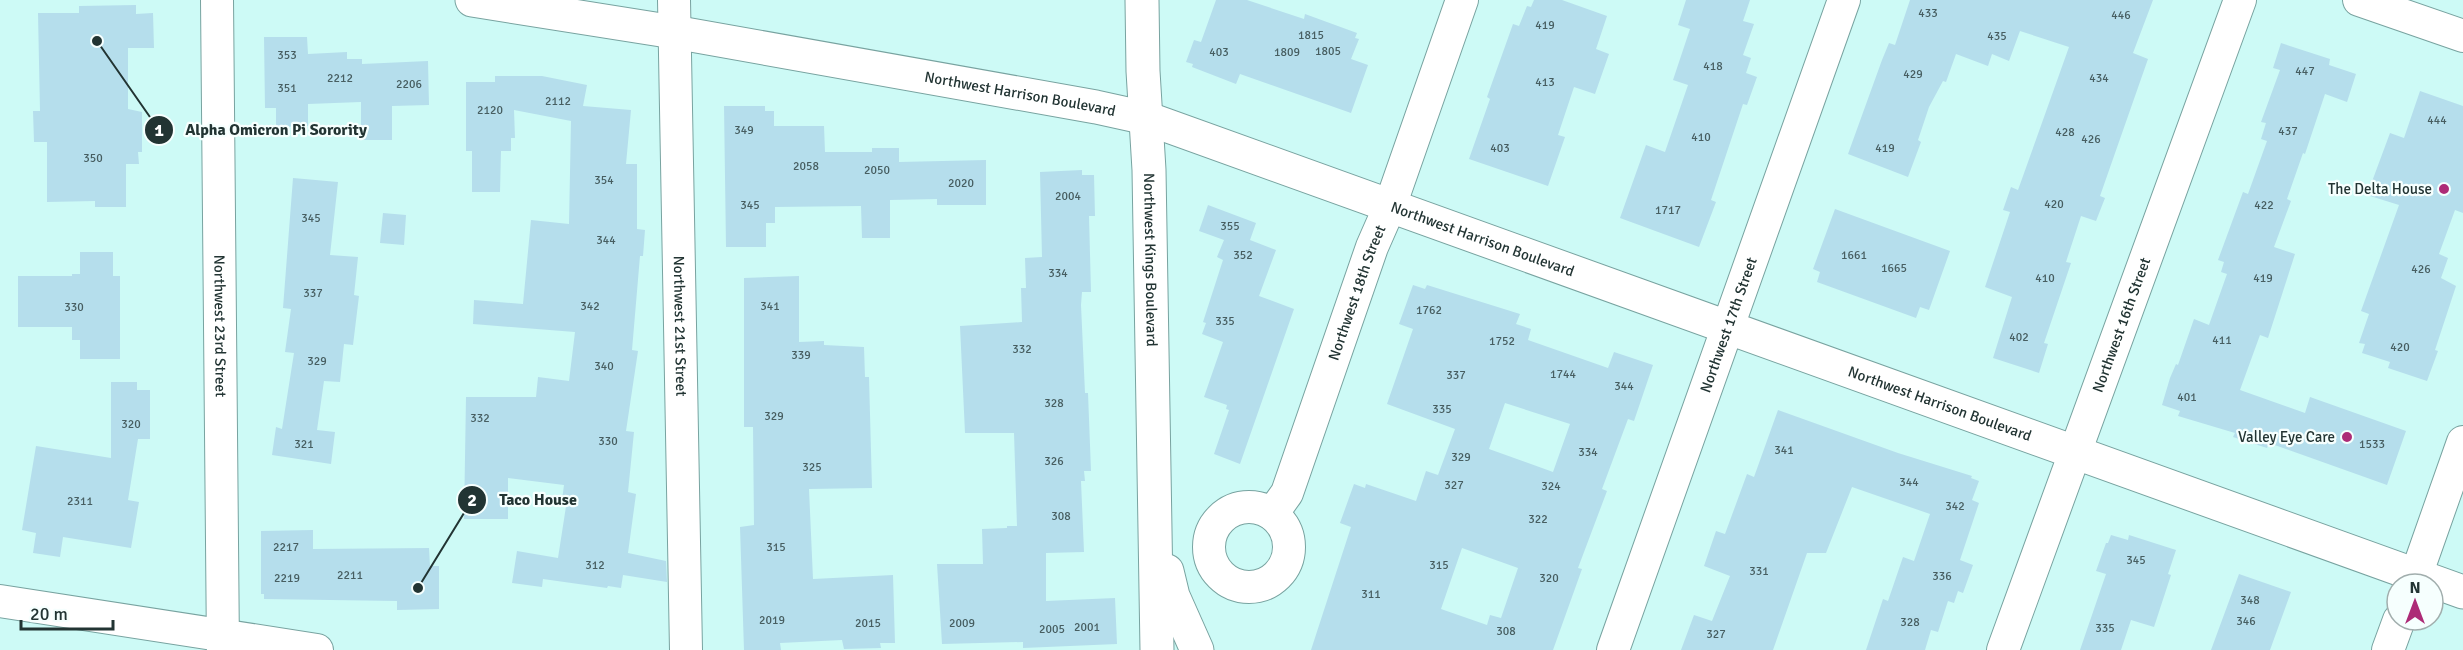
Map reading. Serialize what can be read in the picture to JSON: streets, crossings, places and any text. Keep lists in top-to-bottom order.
{
  "streets": {
    "main road": ["Northwest Harrison Boulevard", "Northwest Kings Boulevard"],
    "street": [
      "Northwest 18th Street",
      "Northwest 23rd Street",
      "Northwest 21st Street",
      "Northwest 17th Street",
      "Northwest 16th Street"
    ]
  },
  "crossings": [
    ["Northwest Harrison Boulevard", "Northwest Kings Boulevard"],
    ["Northwest Harrison Boulevard", "Northwest 18th Street"],
    ["Northwest Harrison Boulevard", "Northwest 21st Street"],
    ["Northwest Harrison Boulevard", "Northwest 17th Street"],
    ["Northwest Harrison Boulevard", "Northwest 16th Street"]
  ],
  "places": [
    "Alpha Omicron Pi Sorority",
    "The Delta House",
    "Valley Eye Care",
    "Taco House"
  ],
  "house_numbers": [
    "433",
    "446",
    "419",
    "1815",
    "435",
    "1805",
    "403",
    "1809",
    "353",
    "418",
    "447",
    "429",
    "2212",
    "434",
    "413",
    "2206",
    "351",
    "2112",
    "2120",
    "444",
    "349",
    "437",
    "428",
    "410",
    "426",
    "403",
    "419",
    "350",
    "2058",
    "2050",
    "354",
    "2020",
    "2004",
    "420",
    "345",
    "422",
    "1717",
    "345",
    "355",
    "344",
    "352",
    "1661",
    "1665",
    "426",
    "334",
    "410",
    "419",
    "337",
    "342",
    "341",
    "330",
    "1762",
    "335",
    "402",
    "411",
    "1752",
    "420",
    "332",
    "339",
    "329",
    "340",
    "1744",
    "337",
    "344",
    "401",
    "328",
    "335",
    "329",
    "332",
    "320",
    "330",
    "321",
    "1533",
    "341",
    "334",
    "329",
    "326",
    "325",
    "344",
    "327",
    "324",
    "2311",
    "342",
    "308",
    "322",
    "2217",
    "315",
    "345",
    "312",
    "315",
    "331",
    "2211",
    "336",
    "2219",
    "320",
    "311",
    "348",
    "2019",
    "346",
    "328",
    "2015",
    "2009",
    "2001",
    "335",
    "2005",
    "308",
    "327"
  ],
  "scale_bar": "20 m",
  "north": "top"
}
